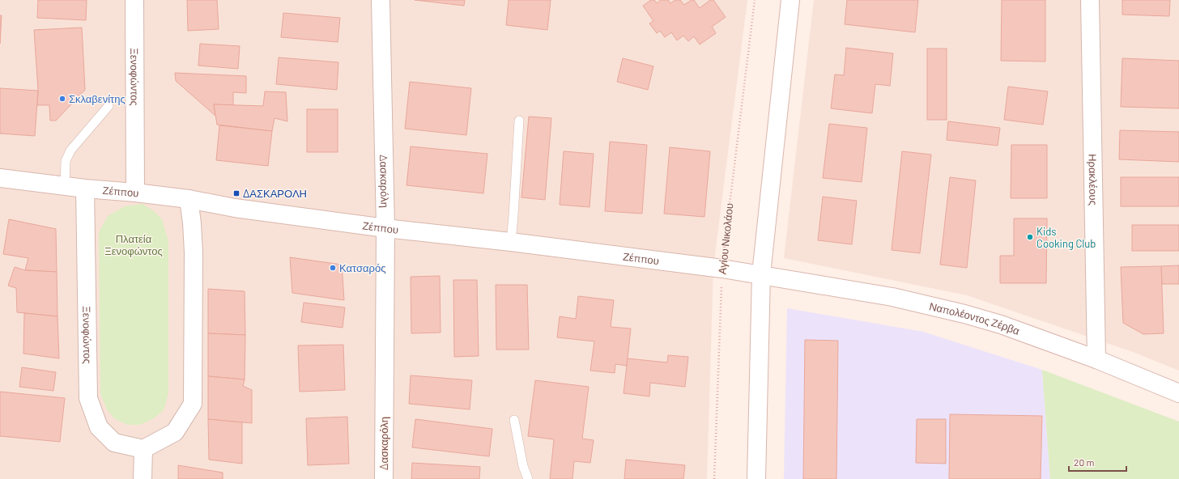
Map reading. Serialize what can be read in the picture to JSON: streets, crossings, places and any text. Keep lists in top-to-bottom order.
{
  "streets": {
    "street": [
      "Ξενοφώντος",
      "Ηρακλέους",
      "Δασκαρόλη",
      "Ζέππου",
      "Ναπολέοντος Ζέρβα"
    ],
    "path": ["Αγίου Νικολάου"]
  },
  "crossings": [
    ["Ξενοφώντος", "Ζέππου"],
    ["Ηρακλέους", "Ναπολέοντος Ζέρβα"],
    ["Δασκαρόλη", "Ζέππου"],
    ["Ζέππου", "Αγίου Νικολάου"],
    ["Ζέππου", "Ναπολέοντος Ζέρβα"]
  ],
  "parks": ["Πλατεία Ξενοφώντος"],
  "places": {
    "other": ["Σκλαβενίτης", "Kids Cooking Club", "Κατσαρός"],
    "transit": ["ΔΑΣΚΑΡΟΛΗ"]
  },
  "scale_bar": "20 m"
}
